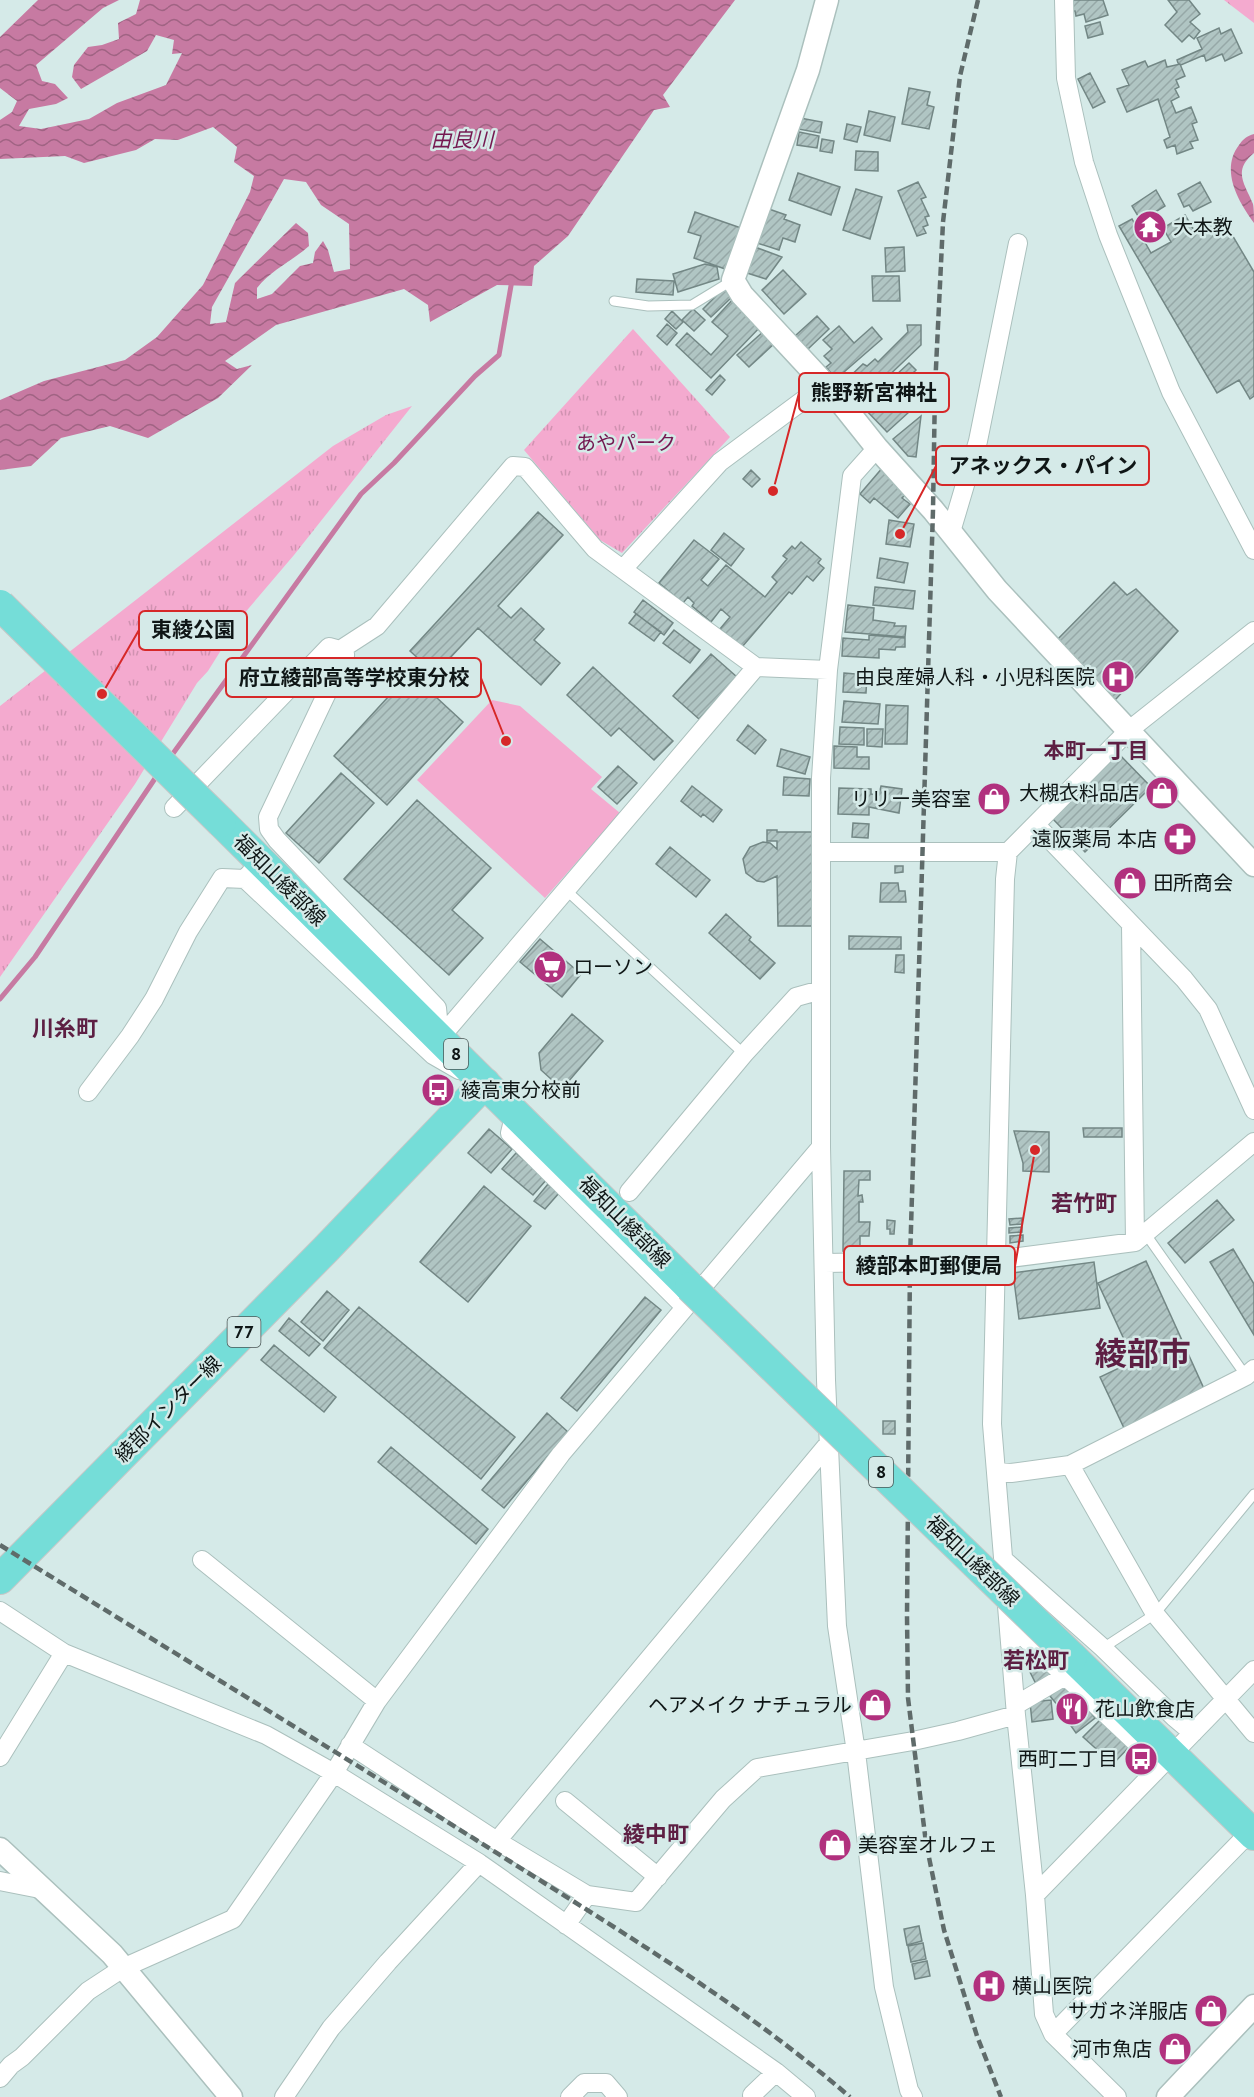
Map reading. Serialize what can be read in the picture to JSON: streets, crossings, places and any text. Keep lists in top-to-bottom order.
{
  "streets": {
    "main road": [
      "福知山綾部線",
      "8",
      "77",
      "綾部インター線"
    ]
  },
  "crossings": [
    ["福知山綾部線", "綾部インター線"]
  ],
  "districts": [
    "本町一丁目",
    "川糸町",
    "若竹町",
    "綾部市",
    "若松町",
    "綾中町"
  ],
  "water": ["由良川"],
  "parks": ["あやパーク"],
  "places": {
    "temple": ["大本教"],
    "other": [
      "熊野新宮神社",
      "アネックス・パイン",
      "東綾公園",
      "府立綾部高等学校東分校",
      "綾部本町郵便局"
    ],
    "hospital": ["由良産婦人科・小児科医院", "横山医院"],
    "shop": [
      "大槻衣料品店",
      "リリー美容室",
      "田所商会",
      "ヘアメイク ナチュラル",
      "美容室オルフェ",
      "サガネ洋服店",
      "河市魚店"
    ],
    "pharmacy": ["遠阪薬局 本店"],
    "supermarket": ["ローソン"],
    "bus stop": ["綾高東分校前", "西町二丁目"],
    "restaurant": ["花山飲食店"]
  }
}
